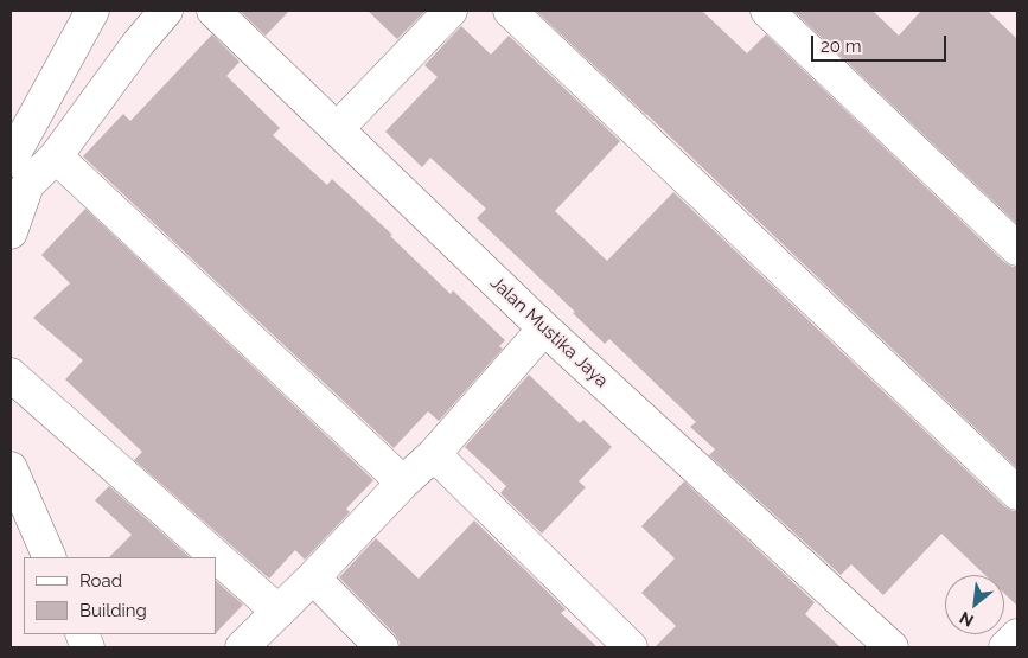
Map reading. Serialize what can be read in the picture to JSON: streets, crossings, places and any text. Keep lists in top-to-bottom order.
{
  "streets": {
    "street": ["Jalan Mustika Jaya"]
  },
  "legend": ["Road", "Building"],
  "scale_bar": "20 m",
  "north": "bottom left"
}
